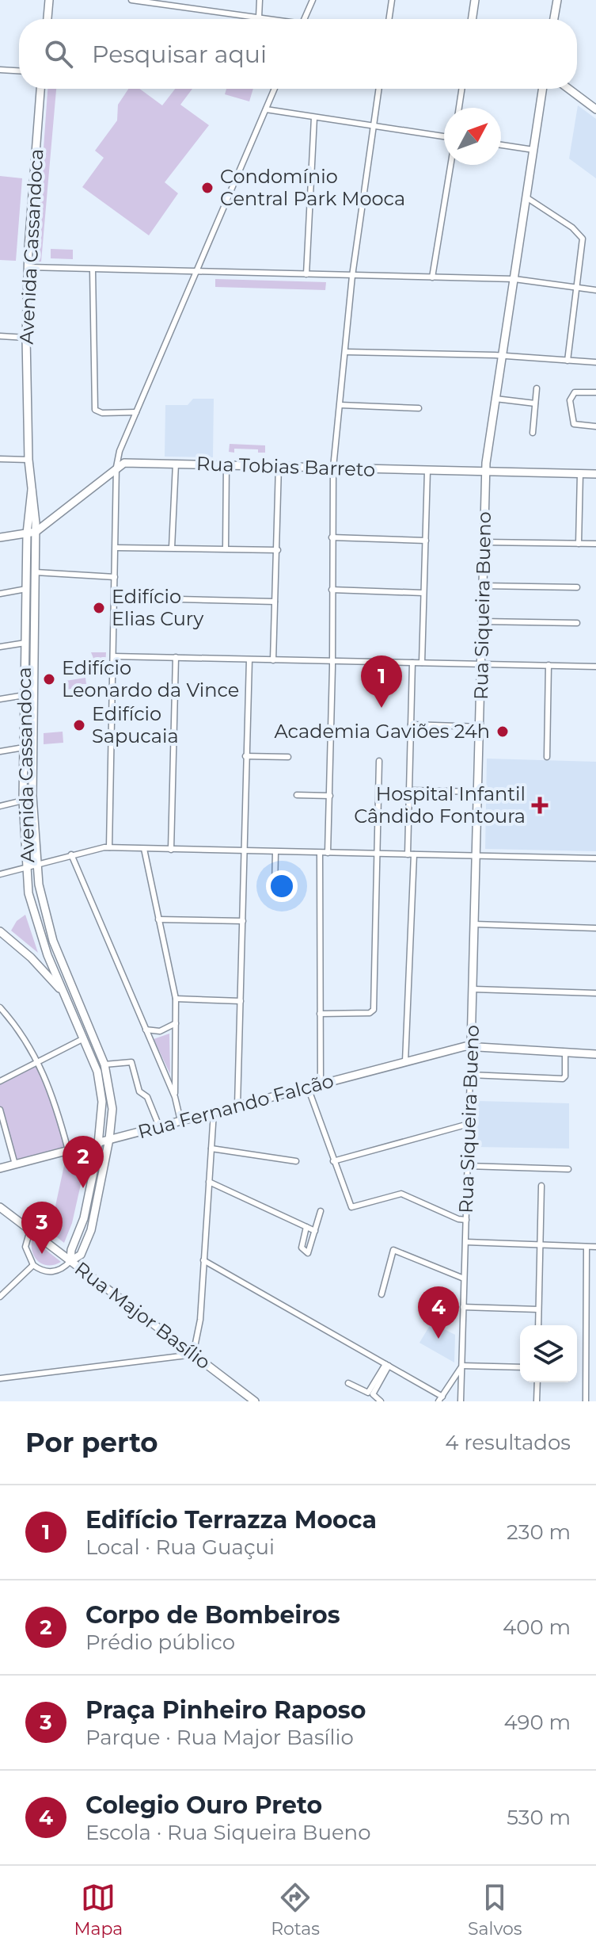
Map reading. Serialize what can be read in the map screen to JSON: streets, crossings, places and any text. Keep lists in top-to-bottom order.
{
  "streets": {
    "main road": [
      "Avenida Cassandoca",
      "Rua Tobias Barreto",
      "Rua Siqueira Bueno",
      "Rua Fernando Falcão",
      "Rua Major Basílio"
    ]
  },
  "crossings": [
    ["Avenida Cassandoca", "Rua Fernando Falcão"],
    ["Avenida Cassandoca", "Rua Major Basílio"],
    ["Rua Tobias Barreto", "Rua Siqueira Bueno"],
    ["Rua Siqueira Bueno", "Rua Fernando Falcão"]
  ],
  "places": {
    "other": [
      "Condomínio Central Park Mooca",
      "Edifício Elias Cury",
      "Edifício Leonardo da Vince",
      "Edifício Sapucaia",
      "Academia Gaviões 24h"
    ],
    "health": ["Hospital Infantil Cândido Fontoura"]
  },
  "north": "top right",
  "page": {
    "search": "Pesquisar aqui",
    "pins": [
      "1",
      "2",
      "3",
      "4"
    ],
    "heading": ["Por perto", "4 resultados"],
    "list": [
      {
        "mark": "1",
        "name": "Edifício Terrazza Mooca",
        "note": "Local · Rua Guaçui",
        "value": "230 m"
      },
      {
        "mark": "2",
        "name": "Corpo de Bombeiros",
        "note": "Prédio público",
        "value": "400 m"
      },
      {
        "mark": "3",
        "name": "Praça Pinheiro Raposo",
        "note": "Parque · Rua Major Basílio",
        "value": "490 m"
      },
      {
        "mark": "4",
        "name": "Colegio Ouro Preto",
        "note": "Escola · Rua Siqueira Bueno",
        "value": "530 m"
      }
    ],
    "nav": ["Mapa", "Rotas", "Salvos"]
  }
}
